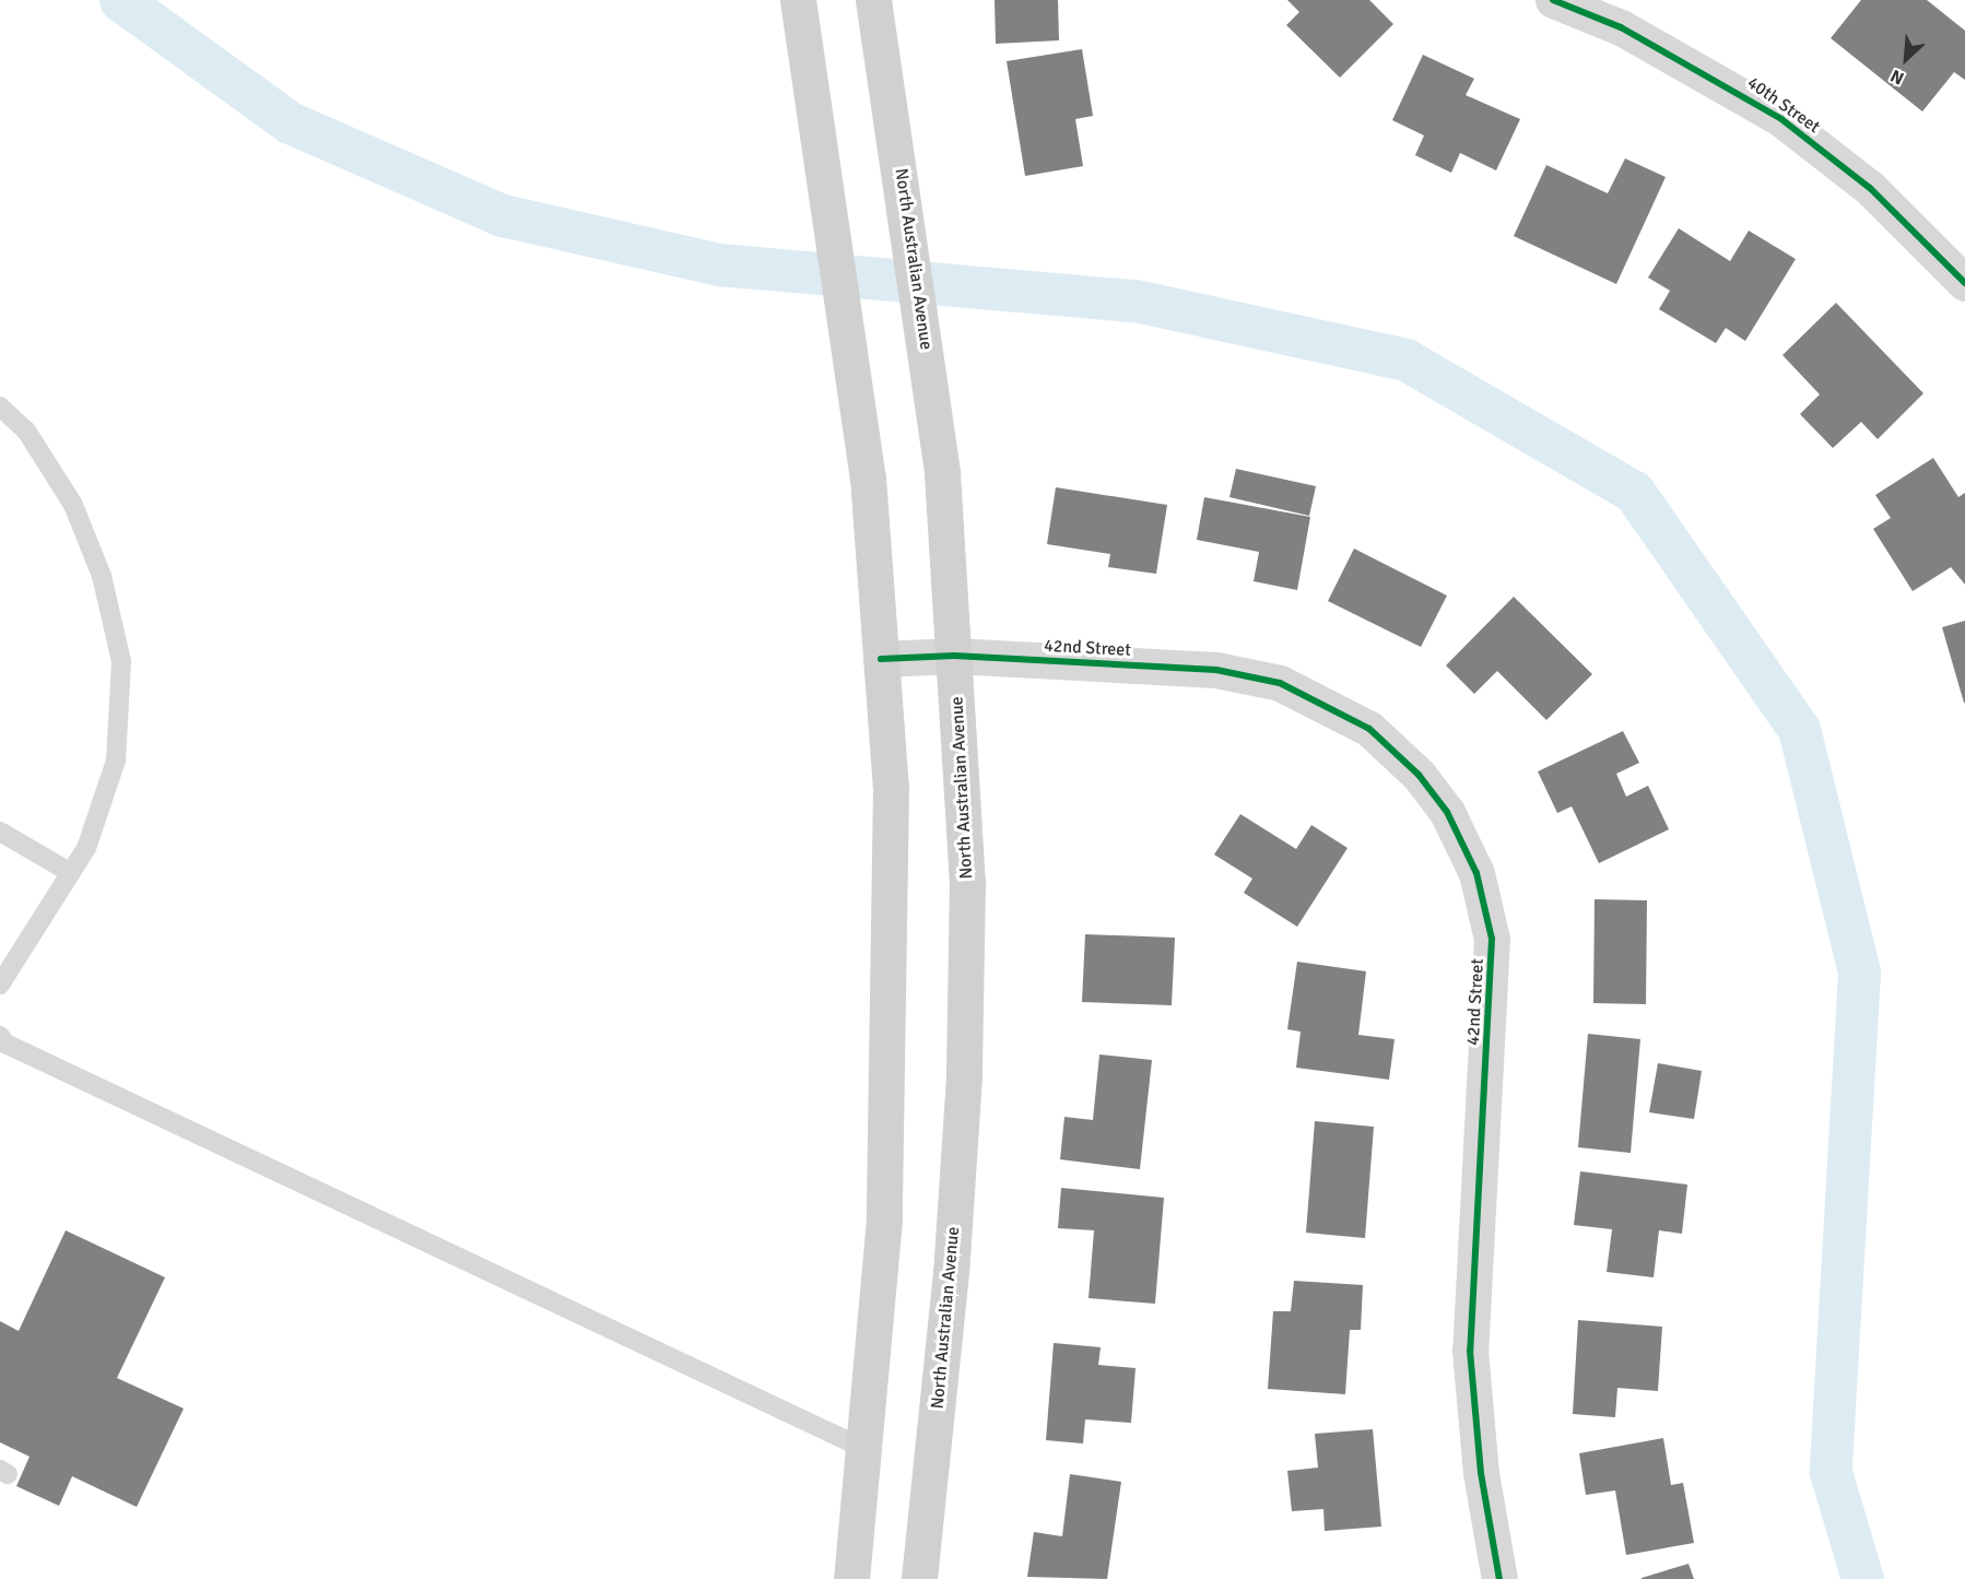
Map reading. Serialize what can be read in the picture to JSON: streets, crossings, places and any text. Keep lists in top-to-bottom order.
{
  "streets": {
    "main road": ["North Australian Avenue"],
    "street": ["40th Street", "42nd Street"]
  },
  "crossings": [
    ["North Australian Avenue", "42nd Street"]
  ],
  "north": "bottom left"
}
